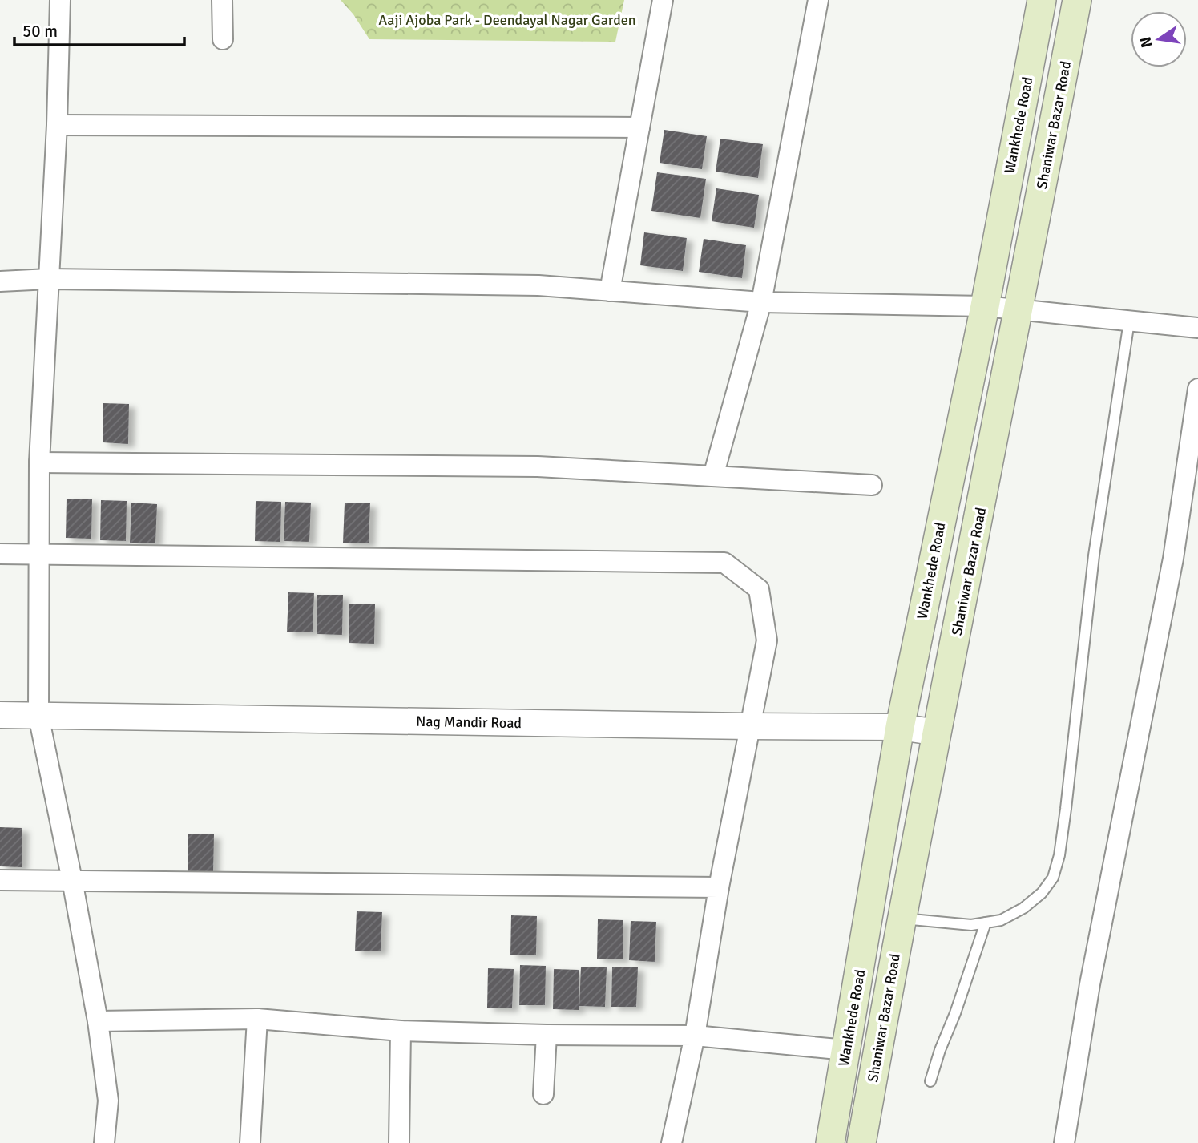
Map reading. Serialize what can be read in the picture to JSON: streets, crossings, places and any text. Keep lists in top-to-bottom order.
{
  "streets": {
    "main road": ["Wankhede Road", "Shaniwar Bazar Road"],
    "street": ["Nag Mandir Road"]
  },
  "crossings": [
    ["Wankhede Road", "Nag Mandir Road"],
    ["Shaniwar Bazar Road", "Nag Mandir Road"]
  ],
  "parks": ["Aaji Ajoba Park - Deendayal Nagar Garden"],
  "scale_bar": "50 m",
  "north": "left"
}
